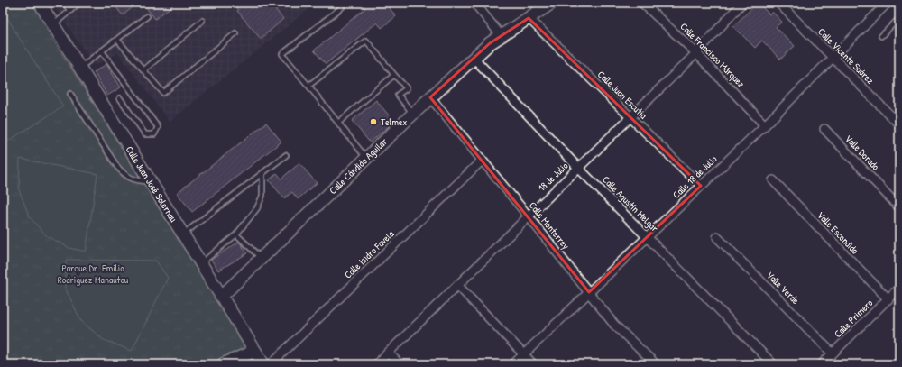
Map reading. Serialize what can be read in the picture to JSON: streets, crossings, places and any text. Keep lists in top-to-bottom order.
{
  "streets": {
    "street": [
      "Calle Francisco Márquez",
      "Calle Vicente Suárez",
      "Calle Juan Escutia",
      "Valle Dorado",
      "Calle Cándido Aguilar",
      "18 de Julio",
      "Calle 18 de Julio",
      "Calle Juan José Solernau",
      "Calle Agustín Melgar",
      "Calle Monterrey",
      "Valle Escondido",
      "Calle Isidro Favela",
      "Valle Verde",
      "Calle Primero"
    ]
  },
  "crossings": [
    ["Calle Francisco Márquez", "18 de Julio"],
    ["Calle Francisco Márquez", "Calle 18 de Julio"],
    ["Calle Vicente Suárez", "Calle 18 de Julio"],
    ["Calle Juan Escutia", "Calle Cándido Aguilar"],
    ["Calle Juan Escutia", "18 de Julio"],
    ["Calle Juan Escutia", "Calle 18 de Julio"],
    ["Calle Cándido Aguilar", "Calle Juan José Solernau"],
    ["Calle Cándido Aguilar", "Calle Agustín Melgar"],
    ["Calle Cándido Aguilar", "Calle Monterrey"],
    ["18 de Julio", "Calle Agustín Melgar"],
    ["18 de Julio", "Calle Monterrey"],
    ["Calle 18 de Julio", "Calle Agustín Melgar"],
    ["Calle 18 de Julio", "Calle Monterrey"],
    ["Calle Juan José Solernau", "Calle Isidro Favela"],
    ["Calle Monterrey", "Calle Isidro Favela"],
    ["Valle Escondido", "Calle Primero"],
    ["Valle Verde", "Calle Primero"]
  ],
  "parks": ["Parque Dr. Emilio Rodriguez Manautou"],
  "places": ["Telmex"]
}
